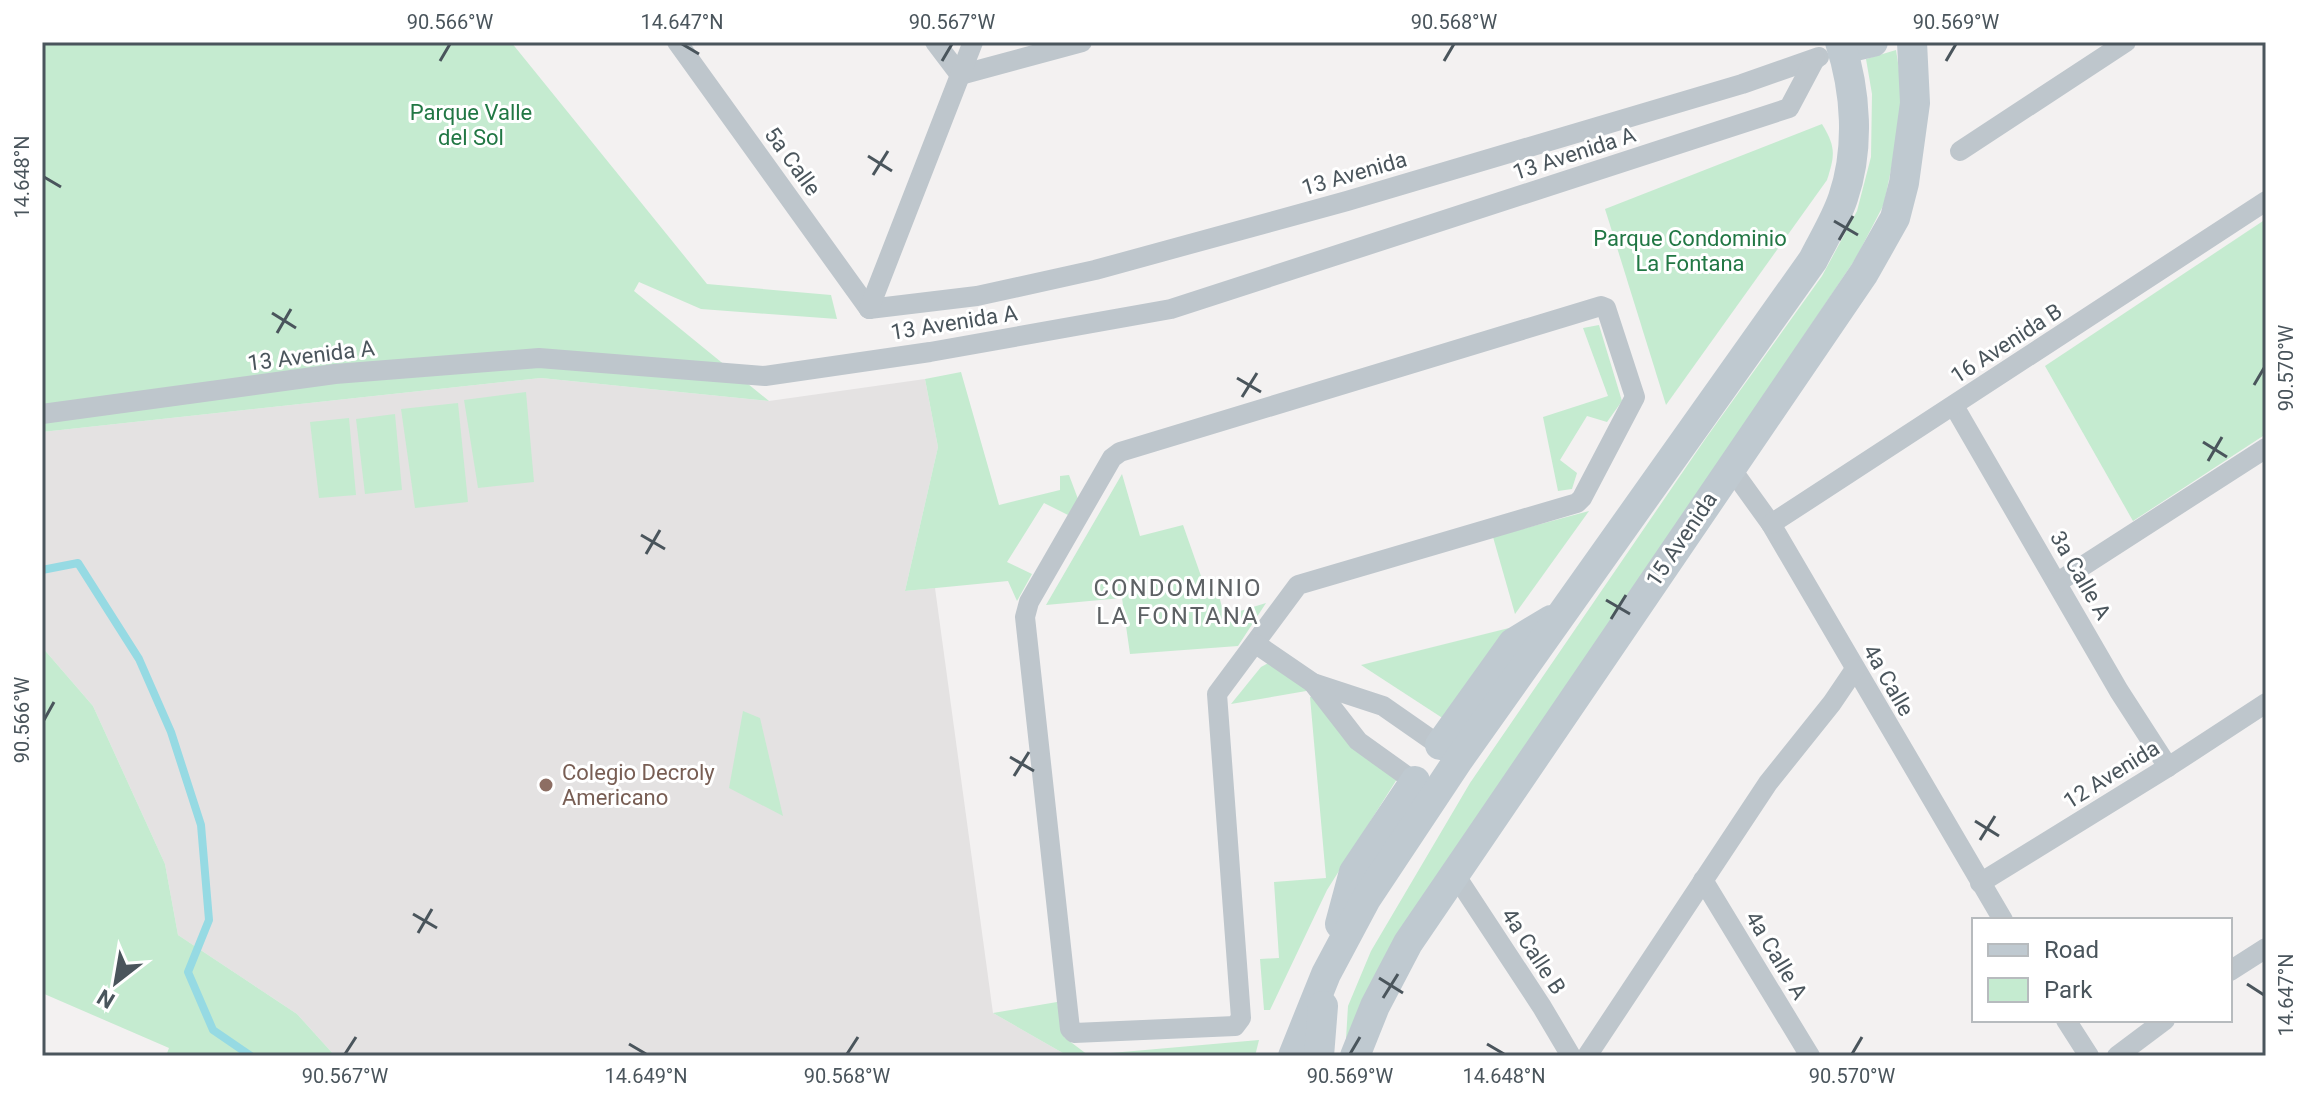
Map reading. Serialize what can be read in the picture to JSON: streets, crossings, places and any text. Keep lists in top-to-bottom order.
{
  "streets": {
    "main road": ["15 Avenida"],
    "street": [
      "13 Avenida A",
      "5a Calle",
      "13 Avenida",
      "16 Avenida B",
      "3a Calle A",
      "4a Calle",
      "12 Avenida",
      "4a Calle B",
      "4a Calle A"
    ]
  },
  "crossings": [
    ["13 Avenida A", "13 Avenida"],
    ["5a Calle", "13 Avenida"],
    ["16 Avenida B", "3a Calle A"],
    ["16 Avenida B", "4a Calle"],
    ["15 Avenida", "4a Calle"],
    ["15 Avenida", "4a Calle B"],
    ["3a Calle A", "12 Avenida"],
    ["4a Calle", "12 Avenida"]
  ],
  "districts": ["CONDOMINIO LA FONTANA"],
  "parks": ["Parque Valle del Sol", "Parque Condominio La Fontana"],
  "places": ["Colegio Decroly Americano"],
  "legend": ["Road", "Park"],
  "north": "bottom left",
  "coordinates": [
    "90.566°W",
    "14.647°N",
    "90.567°W",
    "90.568°W",
    "90.569°W",
    "14.648°N",
    "90.570°W",
    "14.649°N"
  ]
}
